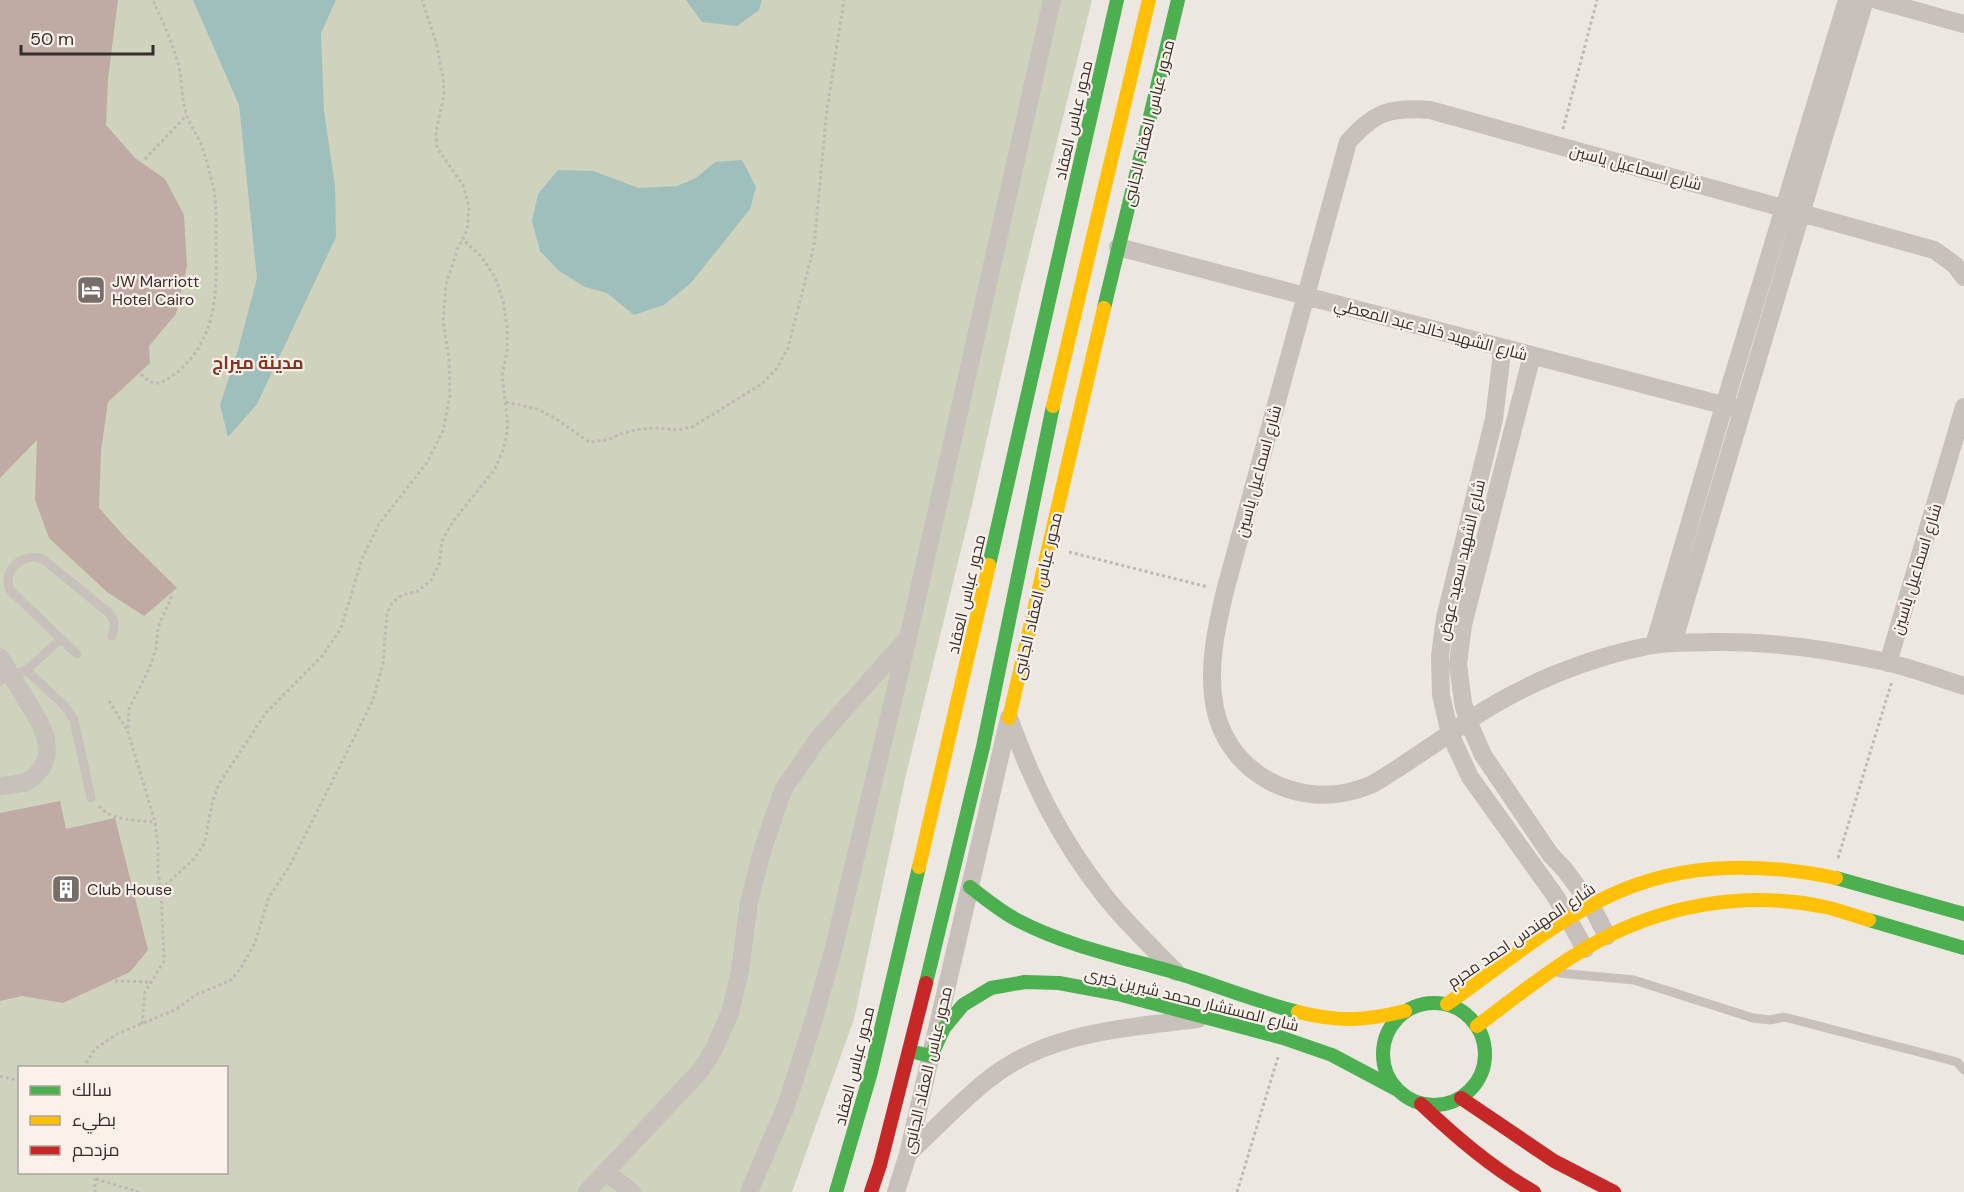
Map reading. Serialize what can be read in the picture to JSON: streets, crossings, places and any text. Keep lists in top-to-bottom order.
{
  "streets": {
    "street": [
      "محور عباس العقاد",
      "محور عباس العقاد الجانبى",
      "شارع اسماعيل ياسين",
      "شارع الشهيد خالد عبد المعطي",
      "شارع الشهيد سعيد عوض",
      "شارع المهندس احمد محرم",
      "شارع المستشار محمد شيرين خيرى"
    ]
  },
  "crossings": [
    ["محور عباس العقاد الجانبى", "شارع الشهيد خالد عبد المعطي"],
    ["محور عباس العقاد الجانبى", "شارع المستشار محمد شيرين خيرى"],
    ["شارع اسماعيل ياسين", "شارع الشهيد خالد عبد المعطي"],
    ["شارع اسماعيل ياسين", "شارع الشهيد سعيد عوض"],
    ["شارع الشهيد خالد عبد المعطي", "شارع الشهيد سعيد عوض"],
    ["شارع الشهيد سعيد عوض", "شارع المهندس احمد محرم"],
    ["شارع المهندس احمد محرم", "شارع المستشار محمد شيرين خيرى"]
  ],
  "districts": ["مدينة ميراج"],
  "places": {
    "hotel": ["JW Marriott Hotel Cairo"],
    "building": ["Club House"]
  },
  "legend": ["سالك", "بطيء", "مزدحم"],
  "scale_bar": "50 m"
}
